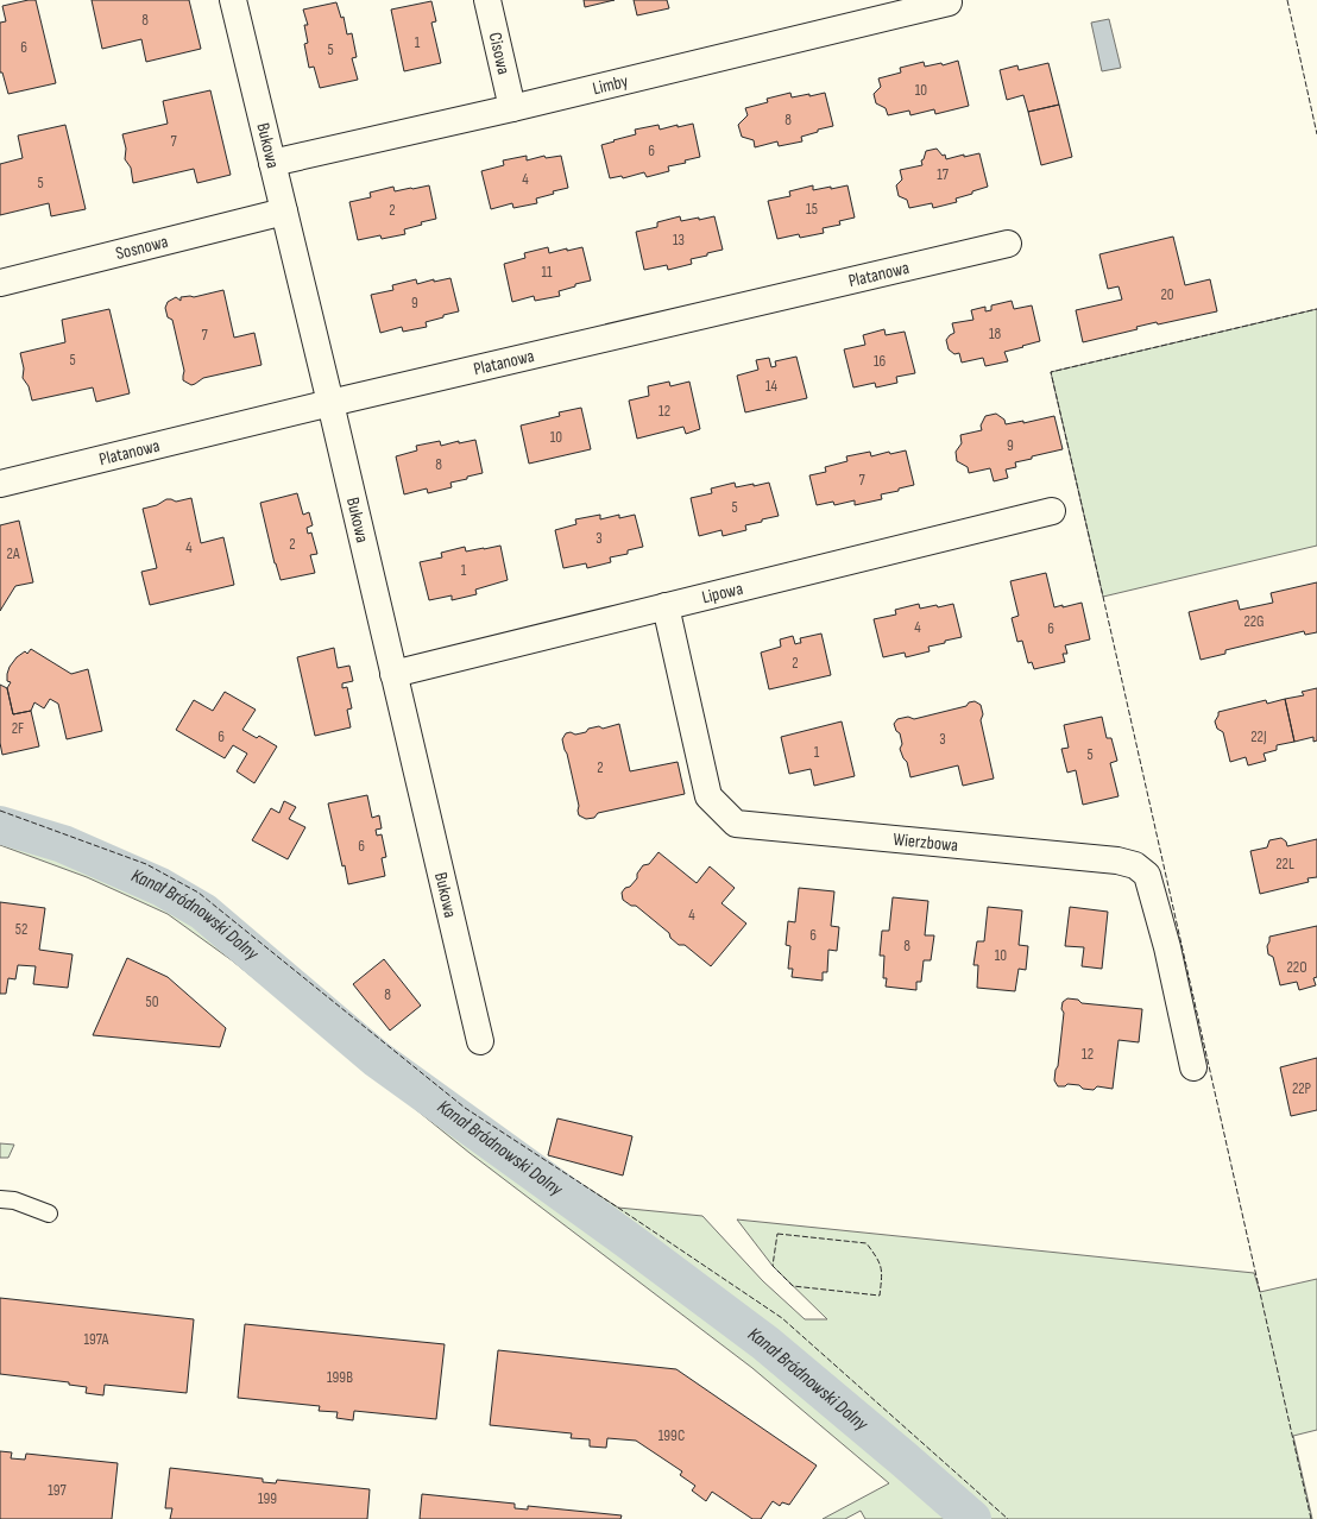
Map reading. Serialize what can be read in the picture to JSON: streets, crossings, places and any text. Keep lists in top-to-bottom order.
{
  "streets": {
    "street": [
      "Cisowa",
      "Limby",
      "Bukowa",
      "Sosnowa",
      "Platanowa",
      "Lipowa",
      "Wierzbowa"
    ]
  },
  "crossings": [
    ["Cisowa", "Limby"],
    ["Limby", "Bukowa"],
    ["Bukowa", "Sosnowa"],
    ["Bukowa", "Platanowa"],
    ["Bukowa", "Lipowa"],
    ["Lipowa", "Wierzbowa"]
  ],
  "water": ["Kanał Bródnowski Dolny"],
  "house_numbers": [
    "8",
    "1",
    "6",
    "5",
    "10",
    "8",
    "7",
    "6",
    "17",
    "4",
    "5",
    "15",
    "2",
    "13",
    "11",
    "20",
    "9",
    "18",
    "7",
    "5",
    "16",
    "14",
    "12",
    "10",
    "9",
    "8",
    "7",
    "5",
    "3",
    "2",
    "4",
    "2A",
    "1",
    "22G",
    "4",
    "6",
    "2",
    "2F",
    "6",
    "22J",
    "3",
    "1",
    "5",
    "2",
    "6",
    "22L",
    "4",
    "52",
    "6",
    "8",
    "10",
    "22O",
    "8",
    "50",
    "12",
    "22P",
    "197A",
    "199B",
    "199C",
    "197",
    "199"
  ]
}
